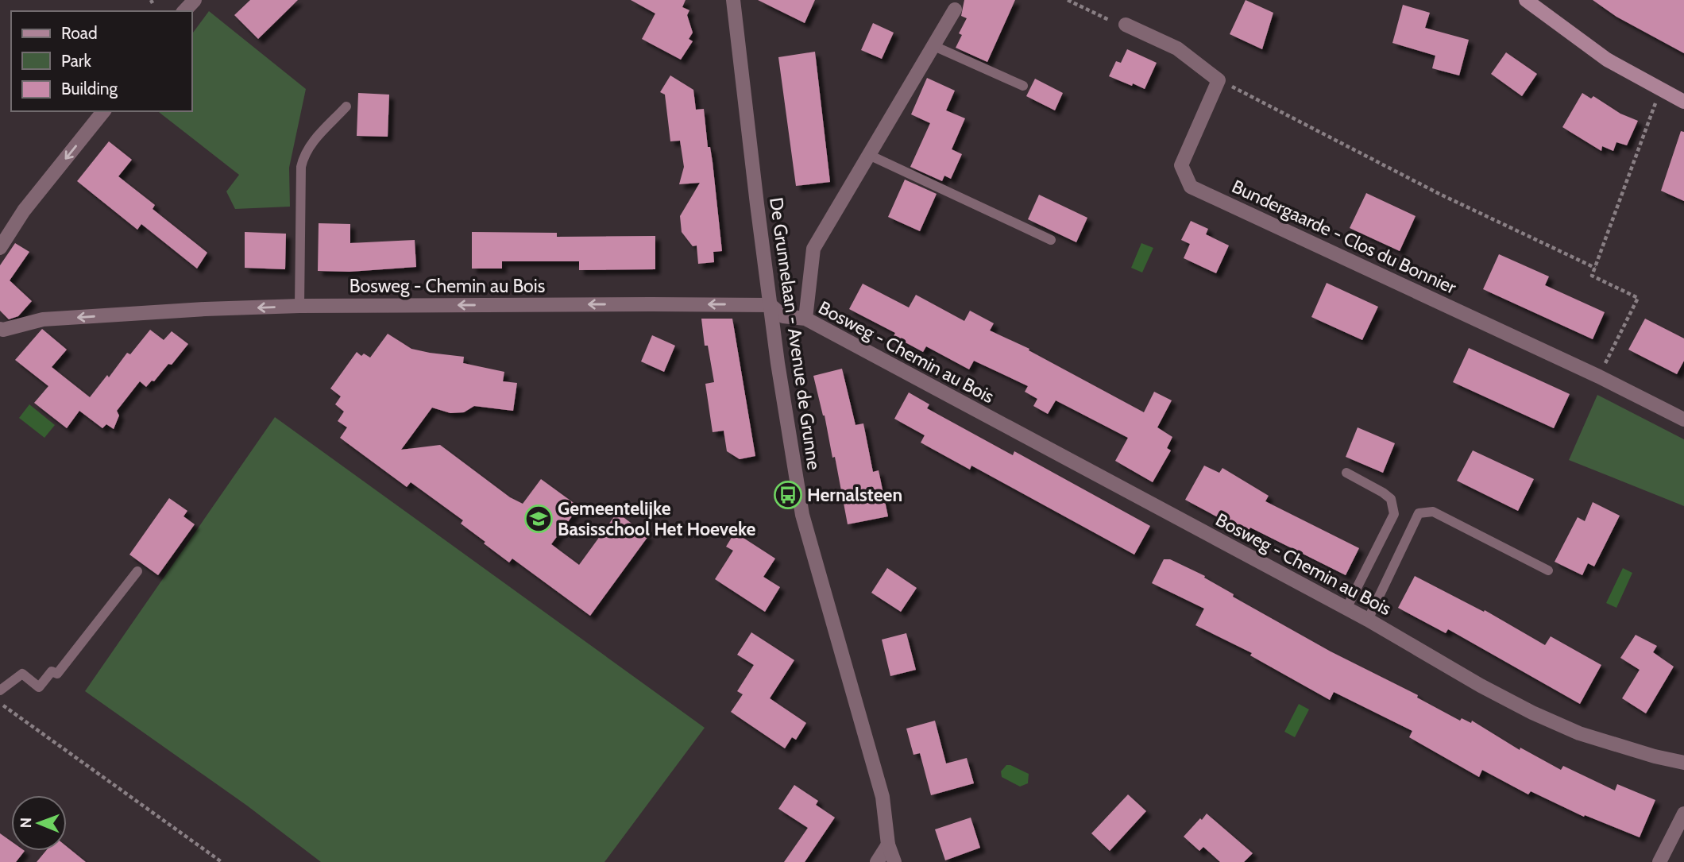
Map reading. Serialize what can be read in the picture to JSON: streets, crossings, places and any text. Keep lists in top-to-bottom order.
{
  "streets": {
    "street": ["Bundergaarde - Clos du Bonnier", "Bosweg - Chemin au Bois", "De Grunnelaan - Avenue de Grunne"]
  },
  "crossings": [
    ["Bosweg - Chemin au Bois", "De Grunnelaan - Avenue de Grunne"]
  ],
  "one_way": ["Bosweg - Chemin au Bois"],
  "places": {
    "bus stop": ["Hernalsteen"],
    "school or university": ["Gemeentelijke Basisschool Het Hoeveke"]
  },
  "legend": ["Road", "Park", "Building"],
  "north": "left"
}
